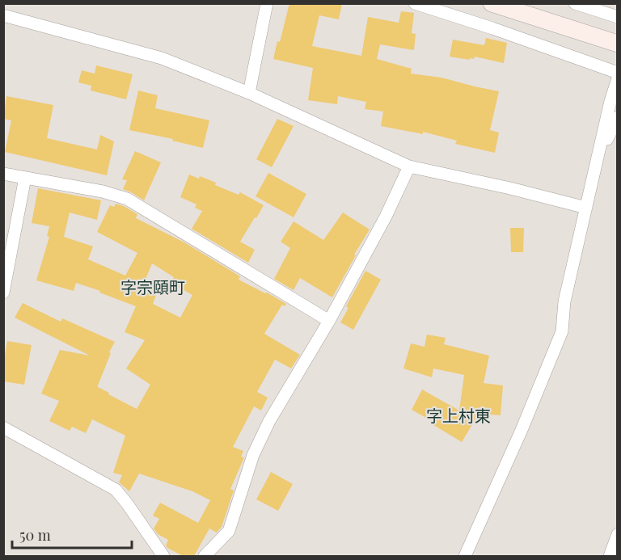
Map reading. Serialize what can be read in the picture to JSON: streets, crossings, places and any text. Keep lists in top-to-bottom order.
{
  "districts": ["字宗頤町", "字上村東"],
  "scale_bar": "50 m"
}
